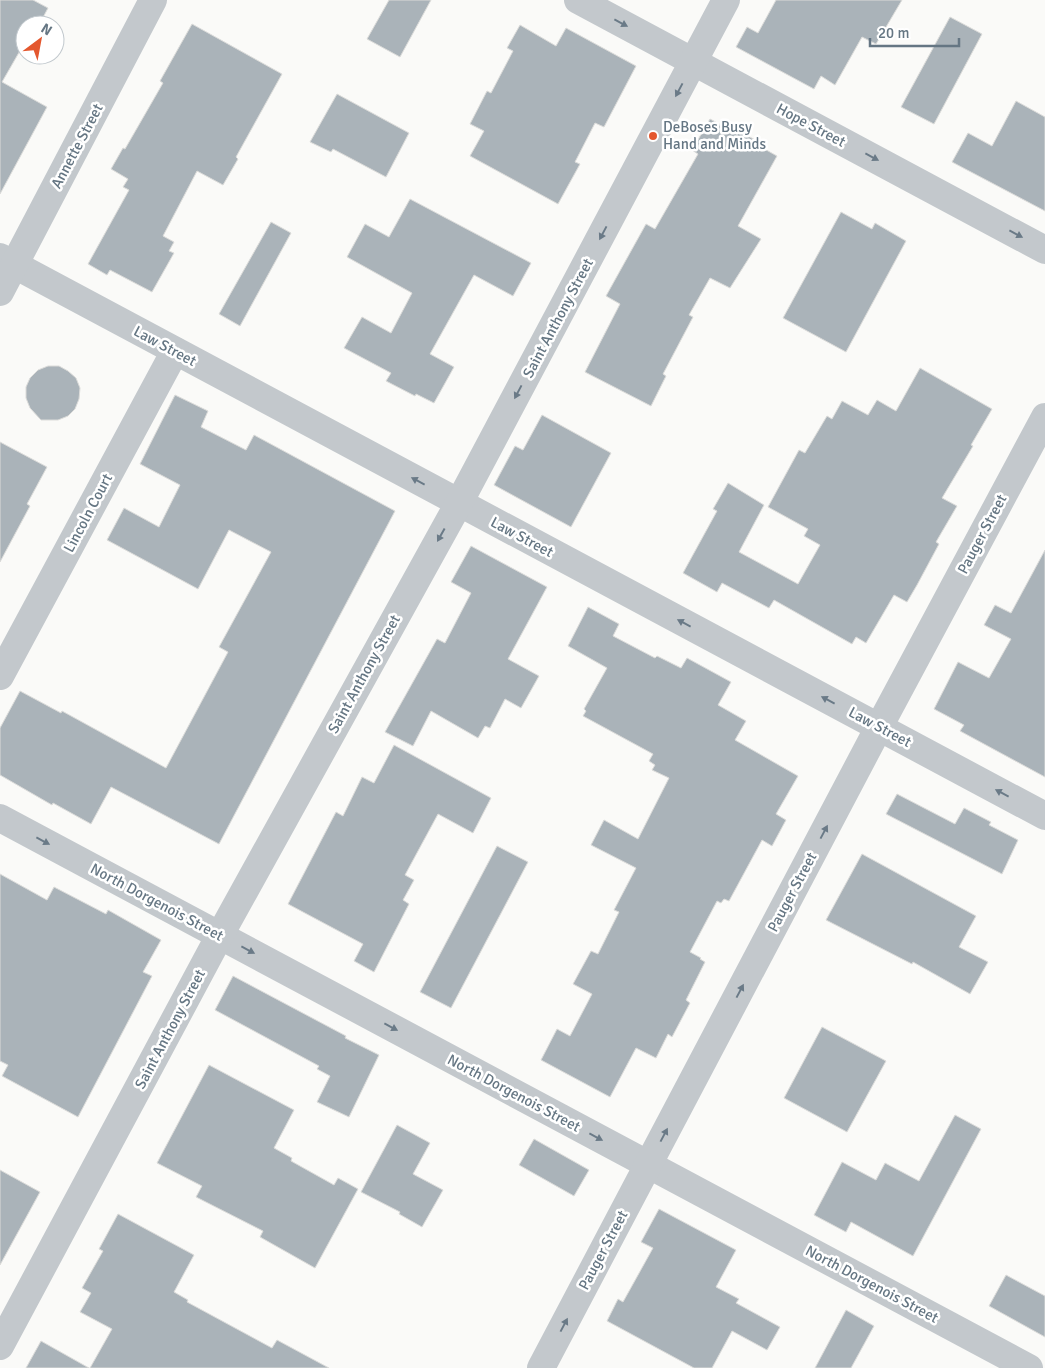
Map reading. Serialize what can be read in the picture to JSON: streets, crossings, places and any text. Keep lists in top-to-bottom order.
{
  "streets": {
    "street": [
      "Hope Street",
      "Annette Street",
      "Saint Anthony Street",
      "Law Street",
      "Lincoln Court",
      "Pauger Street",
      "North Dorgenois Street"
    ]
  },
  "crossings": [
    ["Hope Street", "Saint Anthony Street"],
    ["Annette Street", "Law Street"],
    ["Saint Anthony Street", "Law Street"],
    ["Saint Anthony Street", "North Dorgenois Street"],
    ["Law Street", "Lincoln Court"],
    ["Law Street", "Pauger Street"],
    ["Pauger Street", "North Dorgenois Street"]
  ],
  "one_way": [
    "Hope Street",
    "Saint Anthony Street",
    "Law Street",
    "Pauger Street",
    "North Dorgenois Street"
  ],
  "places": ["DeBoses Busy Hand and Minds"],
  "scale_bar": "20 m",
  "north": "top right"
}
